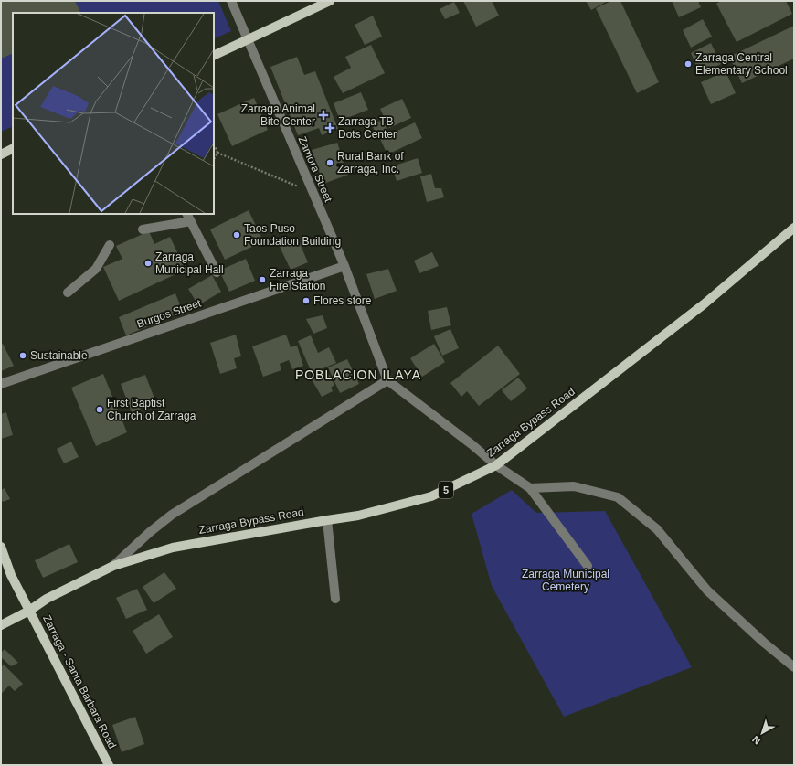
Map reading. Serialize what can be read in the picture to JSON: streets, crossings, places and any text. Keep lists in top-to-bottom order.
{
  "streets": {
    "main road": ["Zarraga Bypass Road", "5", "Zarraga - Santa Barbara Road"],
    "street": ["Zamora Street", "Burgos Street"]
  },
  "crossings": [
    ["Zamora Street", "Burgos Street"],
    ["Zarraga Bypass Road", "5"],
    ["Zarraga Bypass Road", "Zarraga - Santa Barbara Road"],
    ["5", "Zarraga - Santa Barbara Road"]
  ],
  "districts": ["POBLACION ILAYA"],
  "parks": ["Zarraga Municipal Cemetery"],
  "places": {
    "other": [
      "Zarraga Central Elementary School",
      "Rural Bank of Zarraga, Inc.",
      "Taos Puso Foundation Building",
      "Zarraga Municipal Hall",
      "Zarraga Fire Station",
      "Flores store",
      "Sustainable",
      "First Baptist Church of Zarraga"
    ],
    "health": ["Zarraga Animal Bite Center", "Zarraga TB Dots Center"]
  },
  "north": "bottom left"
}
